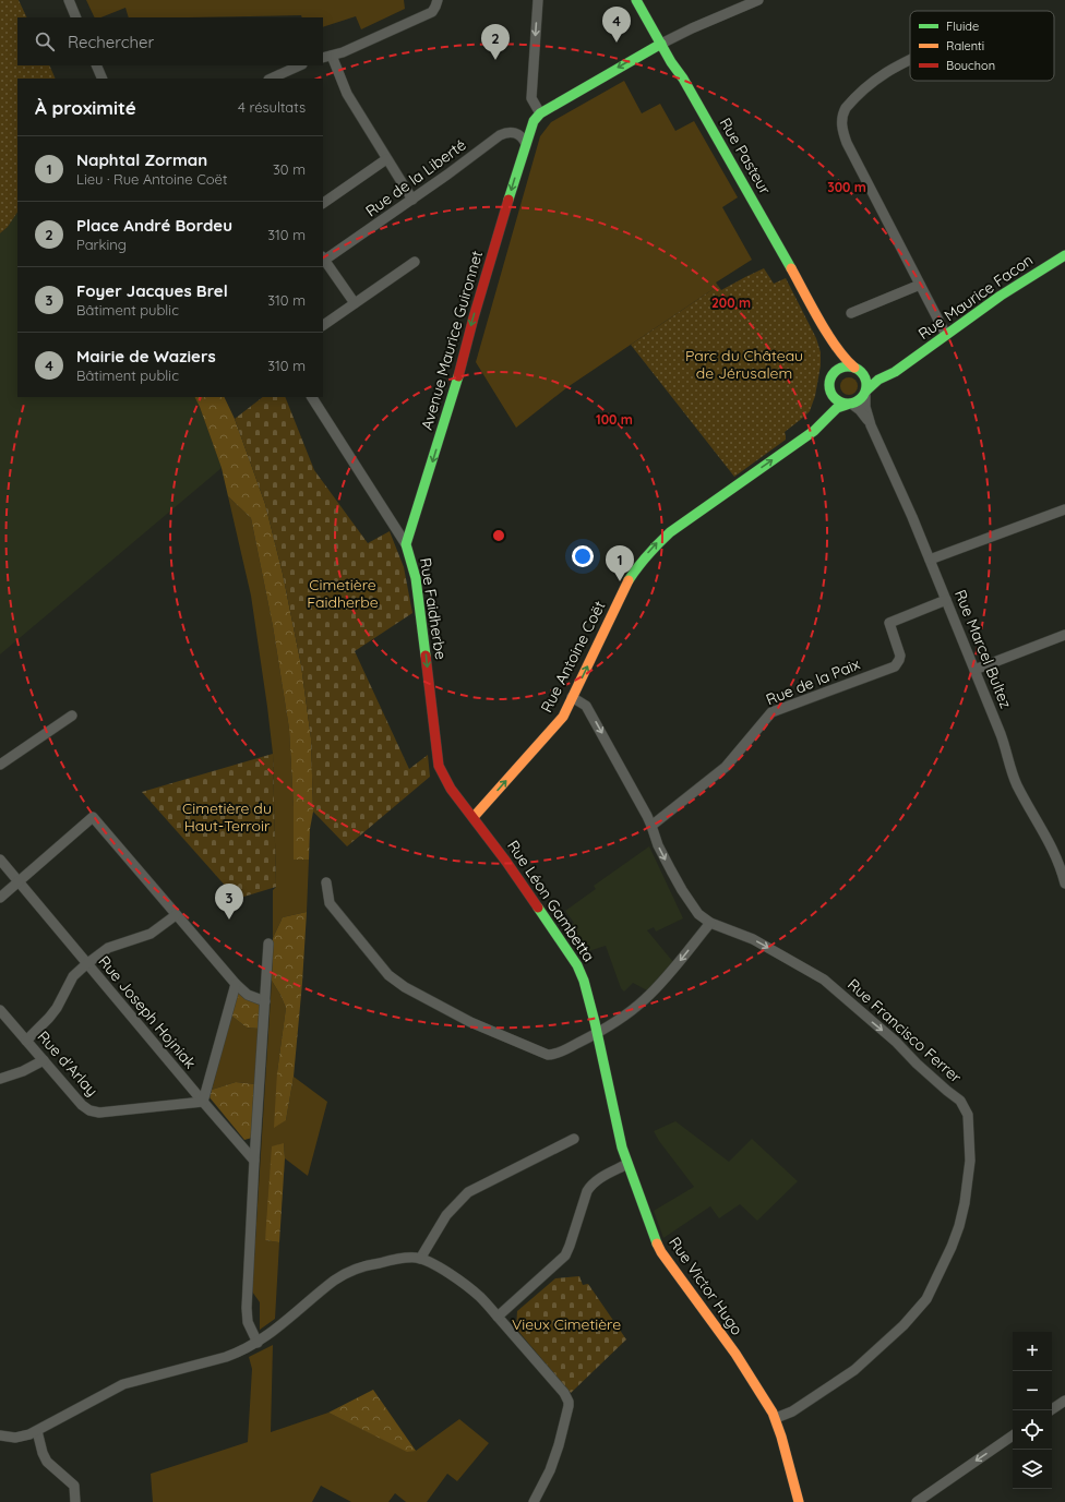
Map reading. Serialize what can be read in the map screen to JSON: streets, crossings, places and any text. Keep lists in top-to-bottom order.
{
  "streets": {
    "street": [
      "Rue Pasteur",
      "Rue de la Liberté",
      "Rue Maurice Facon",
      "Avenue Maurice Guironnet",
      "Rue Faidherbe",
      "Rue Marcel Bultez",
      "Rue Antoine Coët",
      "Rue de la Paix",
      "Rue Léon Gambetta",
      "Rue Joseph Hojniak",
      "Rue Francisco Ferrer",
      "Rue d'Arlay",
      "Rue Victor Hugo"
    ]
  },
  "crossings": [
    ["Rue Pasteur", "Rue Maurice Facon"],
    ["Rue Pasteur", "Rue Marcel Bultez"],
    ["Rue Pasteur", "Rue Antoine Coët"],
    ["Rue de la Liberté", "Avenue Maurice Guironnet"],
    ["Rue Maurice Facon", "Rue Marcel Bultez"],
    ["Rue Maurice Facon", "Rue Antoine Coët"],
    ["Avenue Maurice Guironnet", "Rue Faidherbe"],
    ["Rue Faidherbe", "Rue Antoine Coët"],
    ["Rue Faidherbe", "Rue Léon Gambetta"],
    ["Rue Marcel Bultez", "Rue Antoine Coët"],
    ["Rue Marcel Bultez", "Rue de la Paix"],
    ["Rue Antoine Coët", "Rue Léon Gambetta"],
    ["Rue Antoine Coët", "Rue Francisco Ferrer"],
    ["Rue de la Paix", "Rue Francisco Ferrer"],
    ["Rue Léon Gambetta", "Rue Victor Hugo"],
    ["Rue Joseph Hojniak", "Rue d'Arlay"],
    ["Rue Francisco Ferrer", "Rue Victor Hugo"]
  ],
  "one_way": ["Avenue Maurice Guironnet", "Rue Faidherbe", "Rue Antoine Coët"],
  "parks": [
    "Parc du Château de Jérusalem",
    "Cimetière Faidherbe",
    "Cimetière du Haut-Terroir",
    "Vieux Cimetière"
  ],
  "legend": ["Fluide", "Ralenti", "Bouchon"],
  "page": {
    "pins": [
      "4",
      "2",
      "1",
      "3"
    ],
    "search": "Rechercher",
    "heading": ["À proximité", "4 résultats"],
    "list": [
      {
        "mark": "1",
        "name": "Naphtal Zorman",
        "note": "Lieu · Rue Antoine Coët",
        "value": "30 m"
      },
      {
        "mark": "2",
        "name": "Place André Bordeu",
        "note": "Parking",
        "value": "310 m"
      },
      {
        "mark": "3",
        "name": "Foyer Jacques Brel",
        "note": "Bâtiment public",
        "value": "310 m"
      },
      {
        "mark": "4",
        "name": "Mairie de Waziers",
        "note": "Bâtiment public",
        "value": "310 m"
      }
    ],
    "map_buttons": ["+", "−"]
  },
  "rings": ["300 m", "200 m", "100 m"]
}
